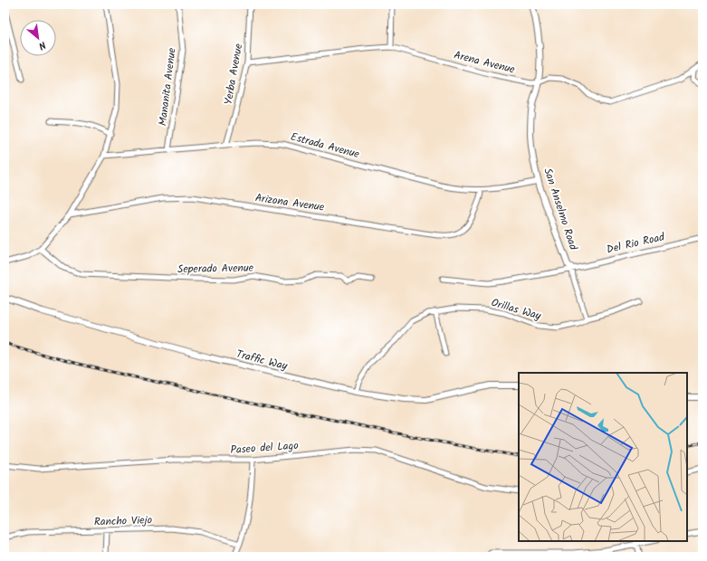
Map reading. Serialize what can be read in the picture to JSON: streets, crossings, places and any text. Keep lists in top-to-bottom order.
{
  "streets": {
    "street": [
      "Arena Avenue",
      "Yerba Avenue",
      "Mananita Avenue",
      "Estrada Avenue",
      "Arizona Avenue",
      "San Anselmo Road",
      "Del Rio Road",
      "Seperado Avenue",
      "Orillas Way",
      "Traffic Way",
      "Paseo del Lago",
      "Rancho Viejo"
    ]
  },
  "crossings": [
    ["Arena Avenue", "Yerba Avenue"],
    ["Arena Avenue", "San Anselmo Road"],
    ["Yerba Avenue", "Estrada Avenue"],
    ["Mananita Avenue", "Estrada Avenue"],
    ["Estrada Avenue", "Arizona Avenue"],
    ["Estrada Avenue", "San Anselmo Road"],
    ["San Anselmo Road", "Del Rio Road"],
    ["Orillas Way", "Traffic Way"]
  ],
  "north": "bottom right"
}
